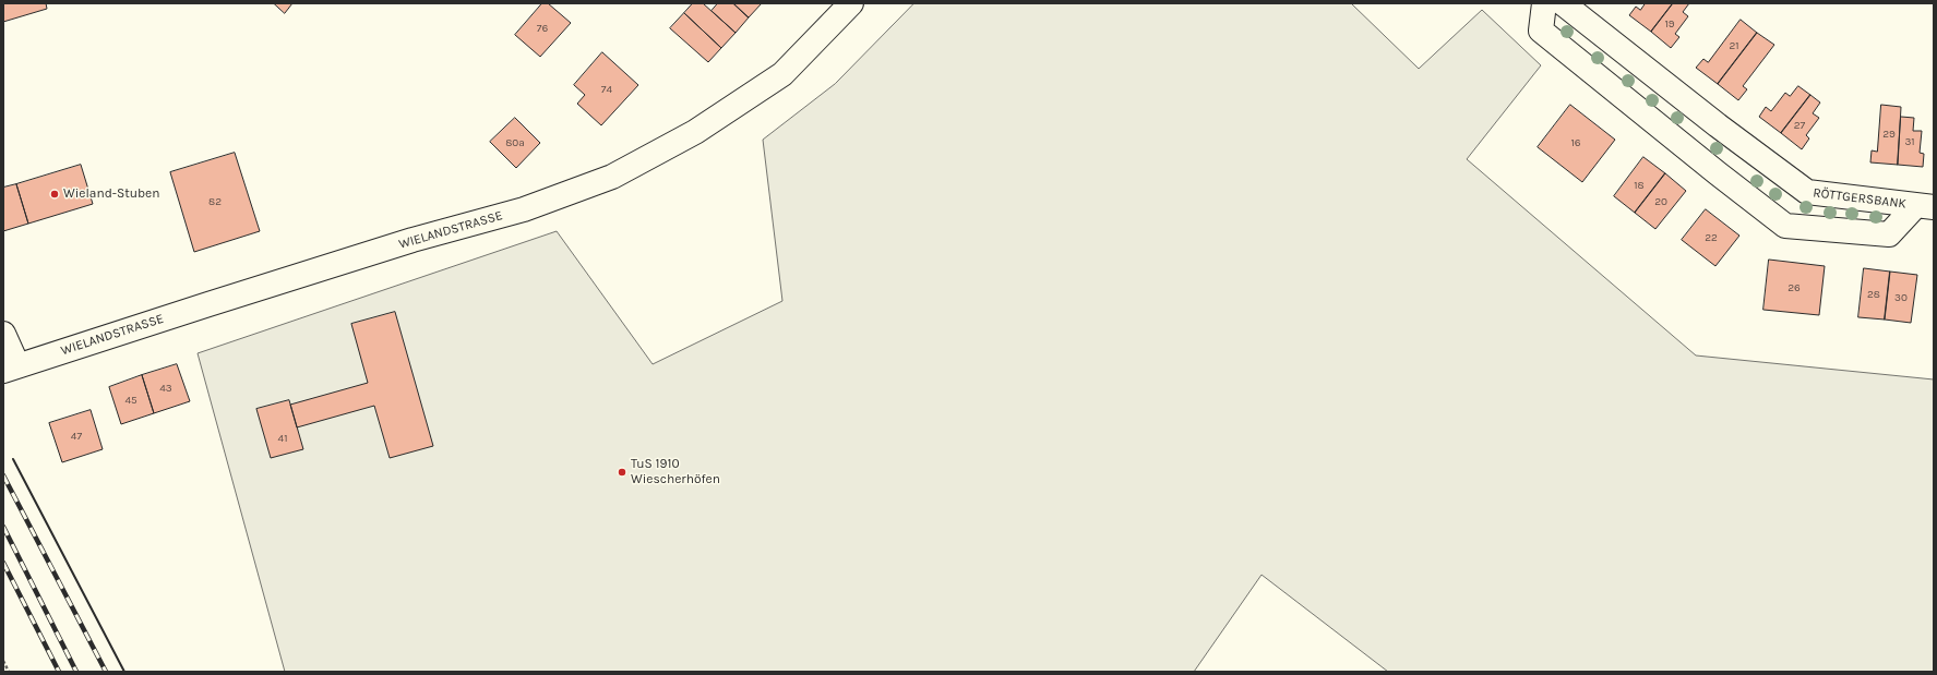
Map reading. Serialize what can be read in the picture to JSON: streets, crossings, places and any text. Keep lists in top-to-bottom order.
{
  "streets": {
    "street": ["RÖTTGERSBANK", "WIELANDSTRASSE"]
  },
  "places": ["Wieland-Stuben", "TuS 1910 Wiescherhöfen"],
  "house_numbers": [
    "19",
    "76",
    "21",
    "74",
    "27",
    "29",
    "31",
    "80a",
    "16",
    "18",
    "82",
    "20",
    "22",
    "26",
    "28",
    "30",
    "43",
    "45",
    "47",
    "41"
  ]
}
